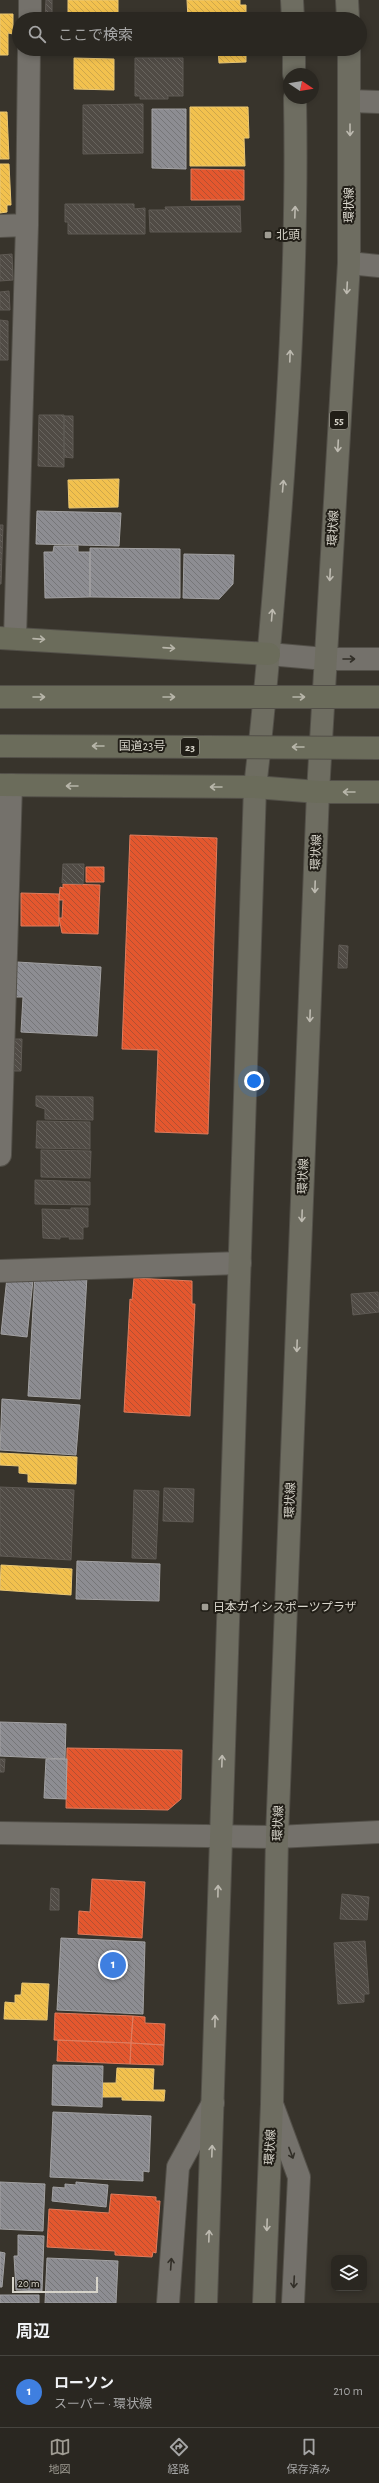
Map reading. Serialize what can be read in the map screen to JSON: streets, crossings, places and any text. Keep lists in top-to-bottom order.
{
  "streets": {
    "highway": ["国道23号", "23"],
    "main road": ["環状線", "55"]
  },
  "places": {
    "transit": ["北頭", "日本ガイシスポーツプラザ"]
  },
  "scale_bar": "20 m",
  "north": "right",
  "page": {
    "search": "ここで検索",
    "pins": "1",
    "scale": "20 m",
    "heading": "周辺",
    "list": [
      {
        "mark": "1",
        "name": "ローソン",
        "note": "スーパー · 環状線",
        "value": "210 m"
      }
    ],
    "nav": ["地図", "経路", "保存済み"]
  }
}
